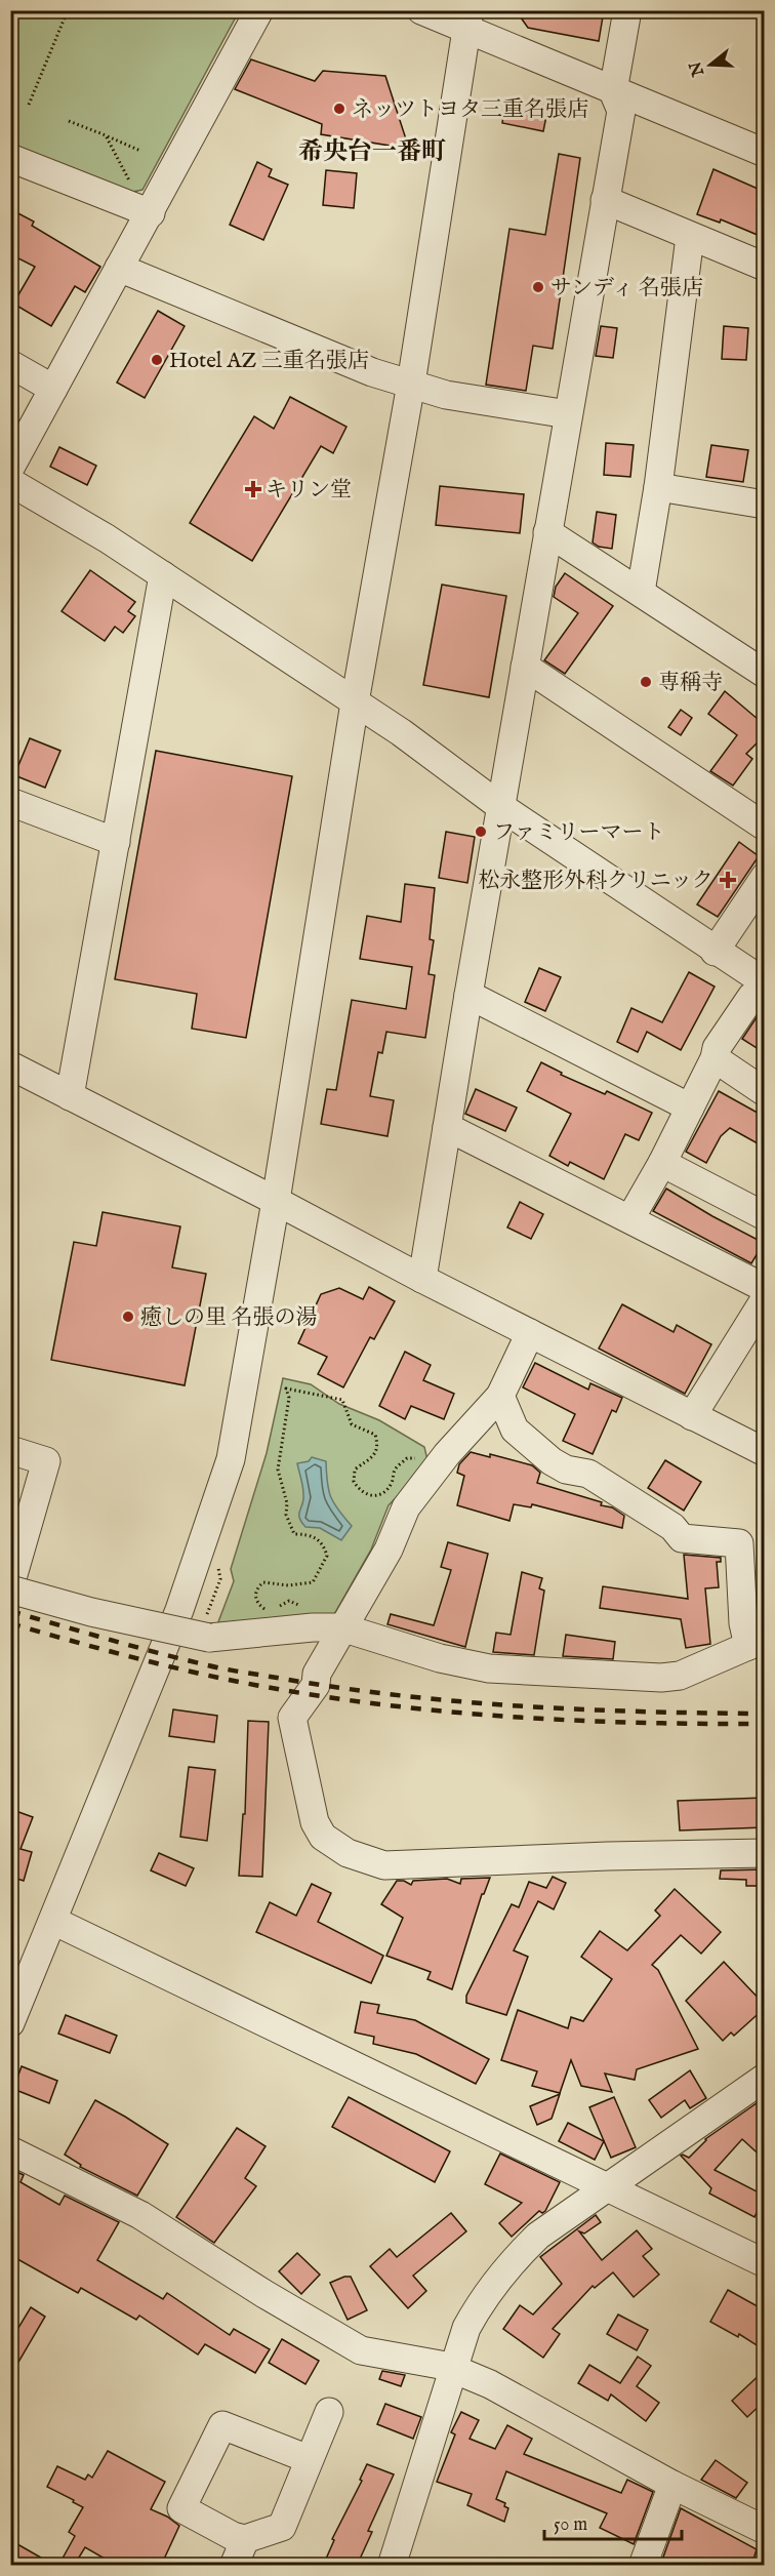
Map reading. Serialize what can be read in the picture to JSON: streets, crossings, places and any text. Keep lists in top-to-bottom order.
{
  "districts": ["希央台一番町"],
  "places": {
    "other": [
      "ネッツトヨタ三重名張店",
      "サンディ 名張店",
      "Hotel AZ 三重名張店",
      "専稱寺",
      "ファミリーマート",
      "癒しの里 名張の湯"
    ],
    "health": ["キリン堂", "松永整形外科クリニック"]
  },
  "scale_bar": "50 m",
  "north": "left"
}
